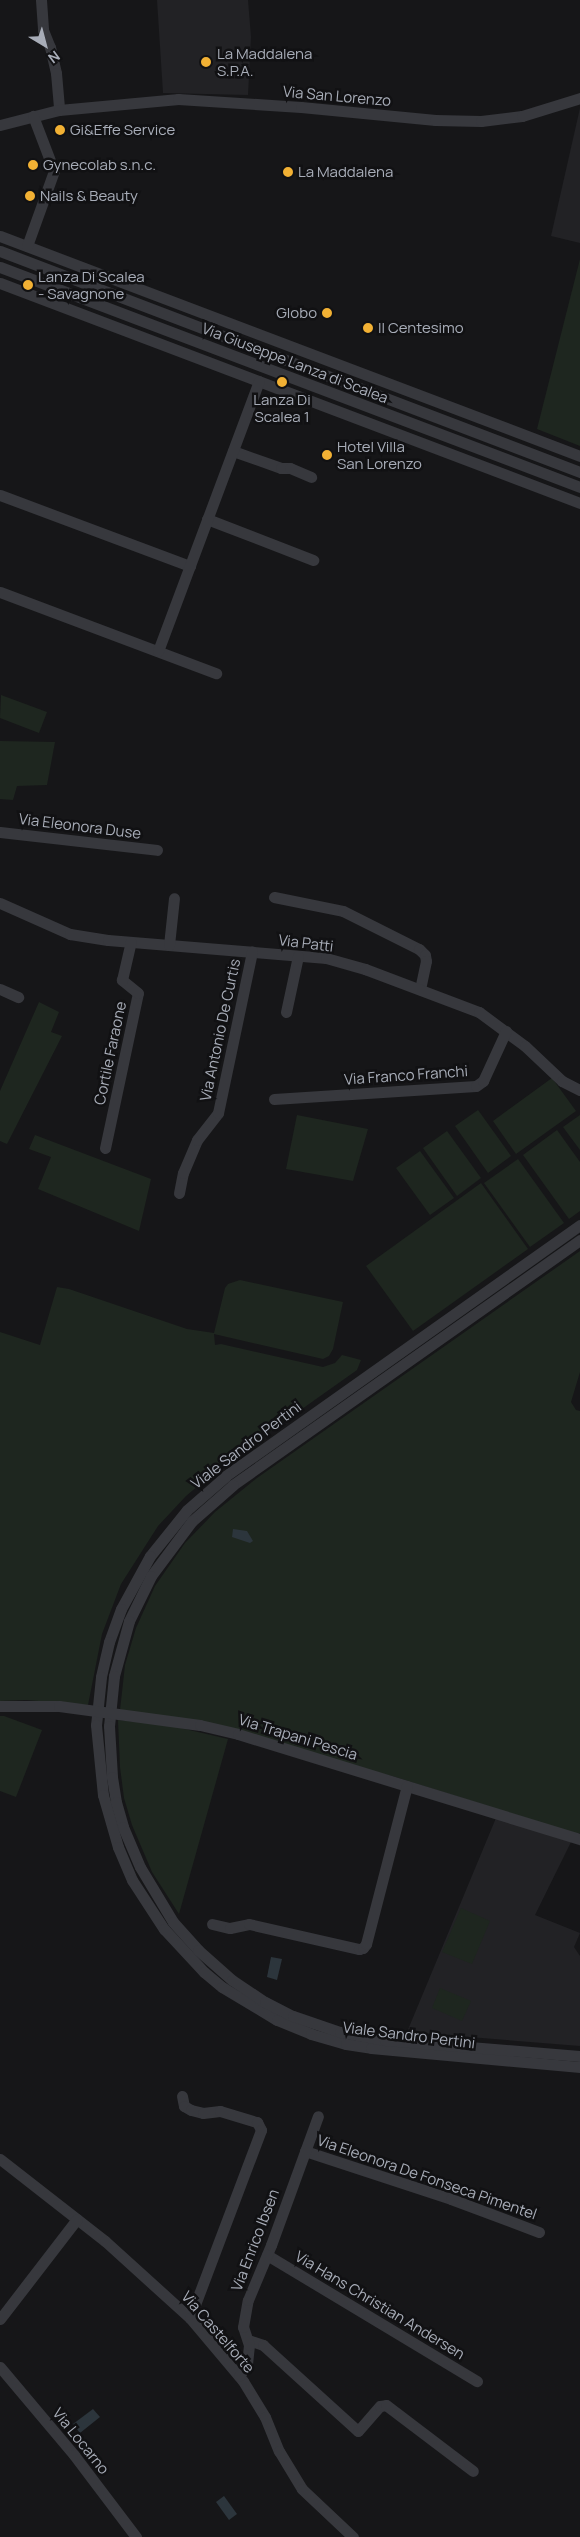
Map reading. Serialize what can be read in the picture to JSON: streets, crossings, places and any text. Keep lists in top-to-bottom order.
{
  "streets": {
    "street": [
      "Via San Lorenzo",
      "Via Giuseppe Lanza di Scalea",
      "Via Eleonora Duse",
      "Via Patti",
      "Via Antonio De Curtis",
      "Cortile Faraone",
      "Via Franco Franchi",
      "Viale Sandro Pertini",
      "Via Trapani Pescia",
      "Via Eleonora De Fonseca Pimentel",
      "Via Enrico Ibsen",
      "Via Hans Christian Andersen",
      "Via Castelforte",
      "Via Locarno"
    ]
  },
  "crossings": [
    ["Via Patti", "Via Antonio De Curtis"],
    ["Via Patti", "Cortile Faraone"],
    ["Via Patti", "Via Franco Franchi"],
    ["Viale Sandro Pertini", "Via Trapani Pescia"],
    ["Via Eleonora De Fonseca Pimentel", "Via Enrico Ibsen"],
    ["Via Enrico Ibsen", "Via Hans Christian Andersen"],
    ["Via Enrico Ibsen", "Via Castelforte"]
  ],
  "places": [
    "La Maddalena S.P.A.",
    "Gi&Effe Service",
    "Gynecolab s.n.c.",
    "La Maddalena",
    "Nails & Beauty",
    "Lanza Di Scalea - Savagnone",
    "Globo",
    "Il Centesimo",
    "Lanza Di Scalea 1",
    "Hotel Villa San Lorenzo"
  ],
  "north": "bottom right"
}
